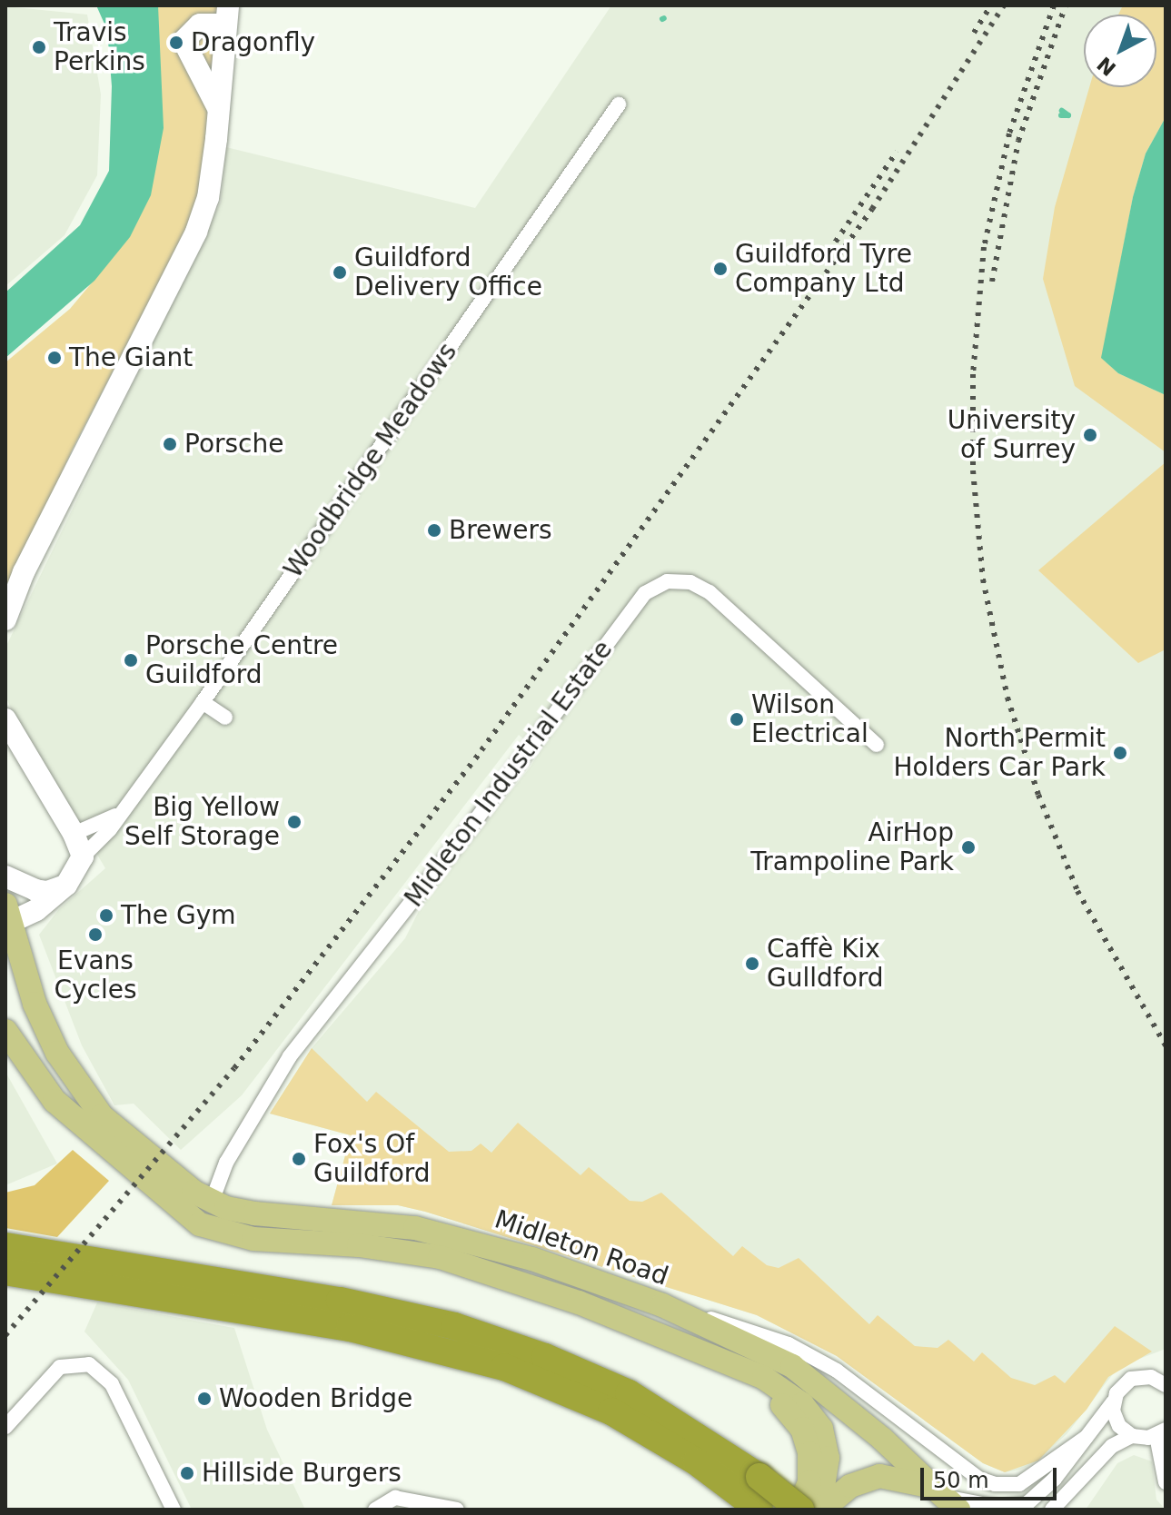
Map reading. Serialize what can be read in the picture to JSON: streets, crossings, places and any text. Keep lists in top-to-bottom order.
{
  "streets": {
    "main road": ["Midleton Road"],
    "street": ["Woodbridge Meadows", "Midleton Industrial Estate"]
  },
  "crossings": [
    ["Midleton Industrial Estate", "Midleton Road"]
  ],
  "places": [
    "Dragonfly",
    "Travis Perkins",
    "Guildford Tyre Company Ltd",
    "Guildford Delivery Office",
    "The Giant",
    "University of Surrey",
    "Porsche",
    "Brewers",
    "Porsche Centre Guildford",
    "Wilson Electrical",
    "North Permit Holders Car Park",
    "Big Yellow Self Storage",
    "AirHop Trampoline Park",
    "The Gym",
    "Evans Cycles",
    "Caffè Kix Gulldford",
    "Fox's Of Guildford",
    "Wooden Bridge",
    "Hillside Burgers"
  ],
  "scale_bar": "50 m",
  "north": "bottom left"
}
